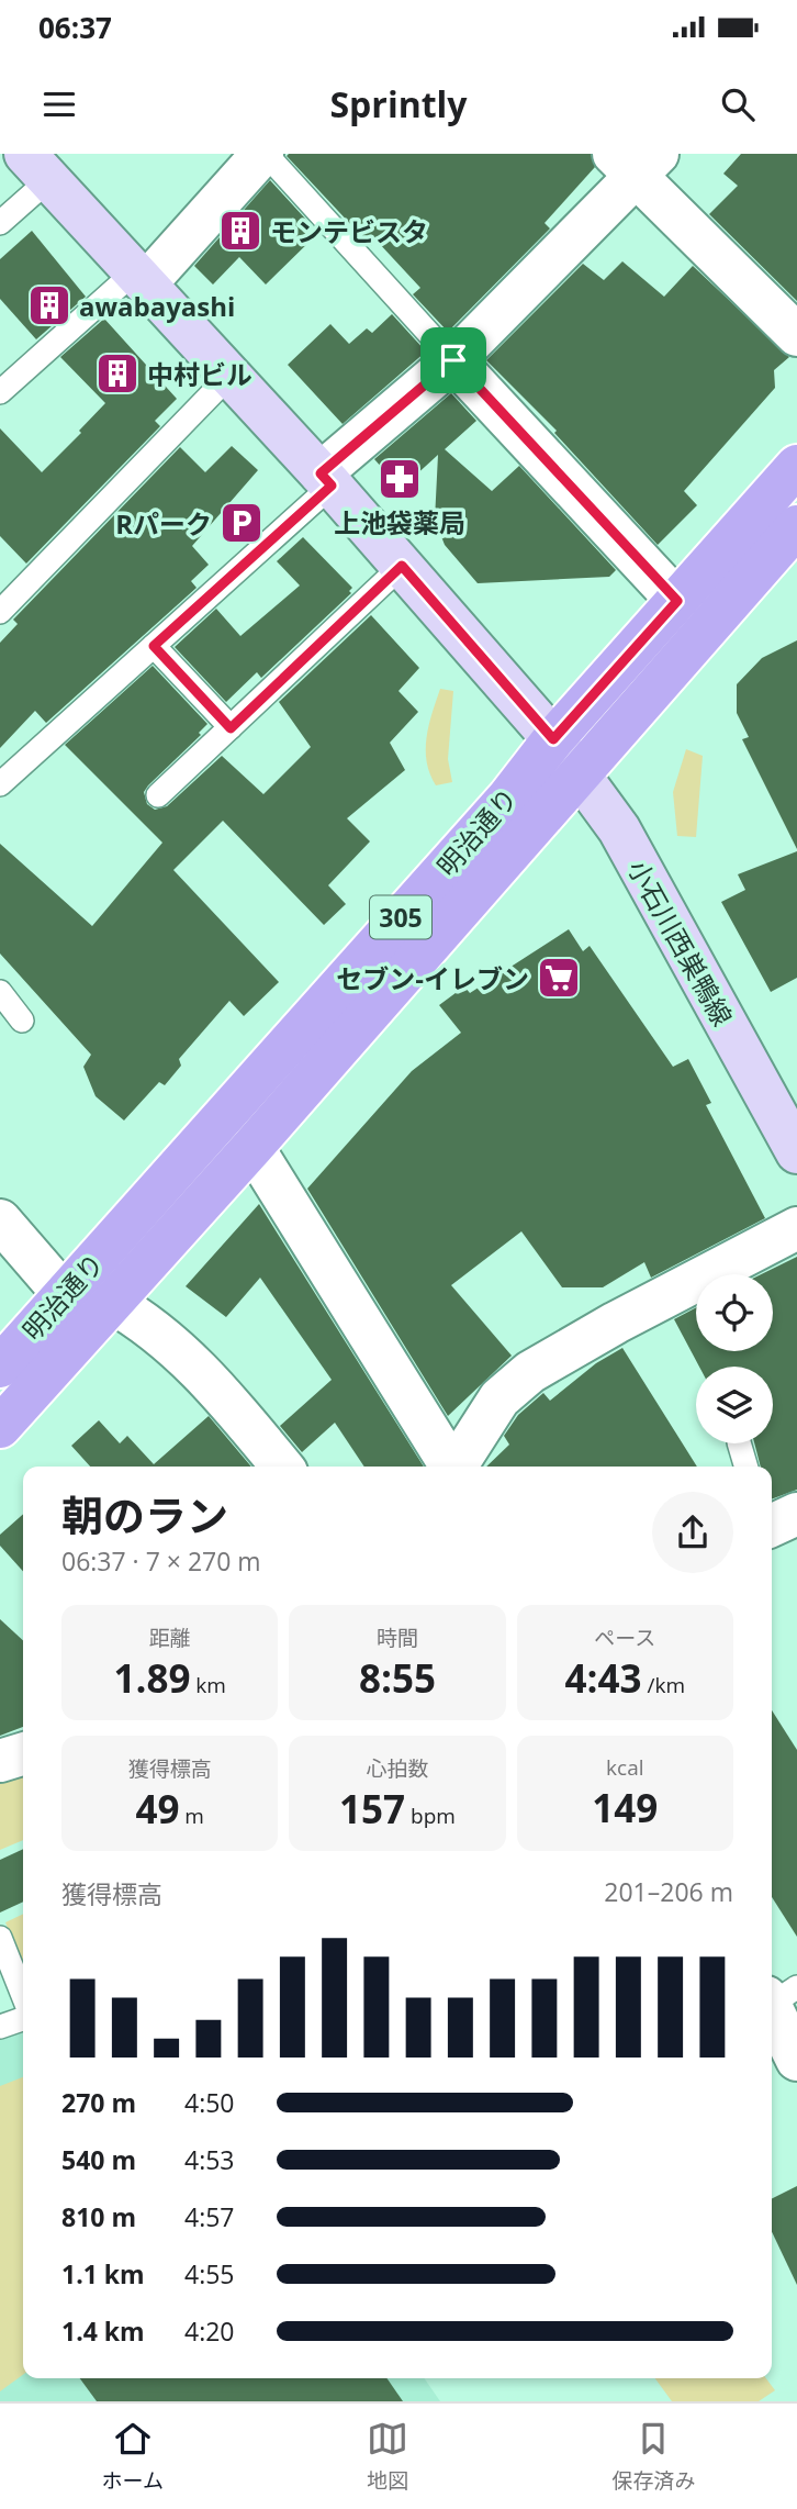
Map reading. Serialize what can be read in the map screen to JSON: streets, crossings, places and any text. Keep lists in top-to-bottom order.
{
  "streets": {
    "main road": ["明治通り", "305"],
    "street": ["小石川西巣鴨線"]
  },
  "crossings": [
    ["明治通り", "小石川西巣鴨線"]
  ],
  "places": {
    "building": ["モンテビスタ", "awabayashi", "中村ビル"],
    "pharmacy": ["上池袋薬局"],
    "parking": ["Rパーク"],
    "supermarket": ["セブン-イレブン"]
  },
  "page": {
    "status": "06:37",
    "header": "Sprintly",
    "heading": ["朝のラン", "06:37 · 7 × 270 m"],
    "stats": [
      ["距離", "1.89 km"],
      ["時間", "8:55"],
      ["ペース", "4:43 /km"],
      ["獲得標高", "49 m"],
      ["心拍数", "157 bpm"],
      ["kcal", "149"]
    ],
    "chart": ["獲得標高", "201–206 m"],
    "list": [
      {
        "name": "270 m",
        "note": "4:50"
      },
      {
        "name": "540 m",
        "note": "4:53"
      },
      {
        "name": "810 m",
        "note": "4:57"
      },
      {
        "name": "1.1 km",
        "note": "4:55"
      },
      {
        "name": "1.4 km",
        "note": "4:20"
      }
    ],
    "tabs": ["ホーム", "地図", "保存済み"]
  }
}
